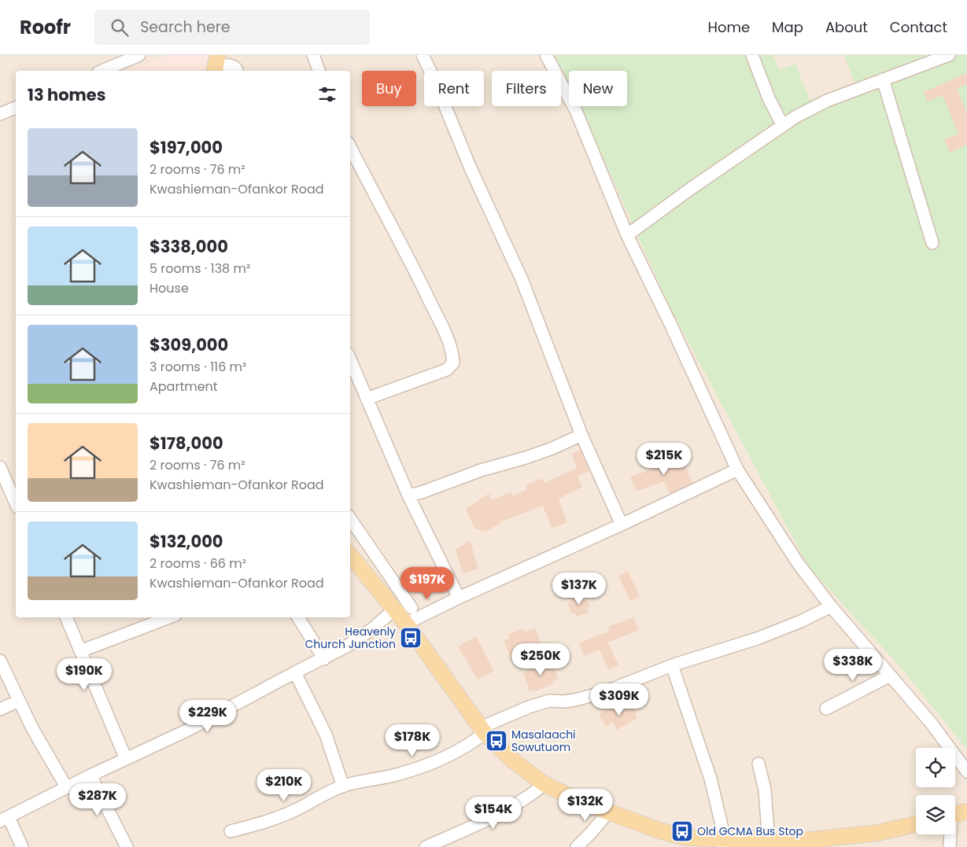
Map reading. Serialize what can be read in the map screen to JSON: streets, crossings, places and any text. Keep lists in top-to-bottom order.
{
  "places": {
    "bus stop": ["Heavenly Church Junction", "Masalaachi Sowutuom", "Old GCMA Bus Stop"]
  },
  "page": {
    "header": "Roofr",
    "search": "Search here",
    "nav": [
      "Home",
      "Map",
      "About",
      "Contact"
    ],
    "chip": [
      "Buy",
      "Rent",
      "Filters",
      "New"
    ],
    "heading": "13 homes",
    "list": [
      {
        "name": "$197,000",
        "note": "2 rooms · 76 m² · Kwashieman-Ofankor Road"
      },
      {
        "name": "$338,000",
        "note": "5 rooms · 138 m² · House"
      },
      {
        "name": "$309,000",
        "note": "3 rooms · 116 m² · Apartment"
      },
      {
        "name": "$178,000",
        "note": "2 rooms · 76 m² · Kwashieman-Ofankor Road"
      },
      {
        "name": "$132,000",
        "note": "2 rooms · 66 m² · Kwashieman-Ofankor Road"
      }
    ],
    "price": [
      "$215K",
      "$197K",
      "$137K",
      "$250K",
      "$338K",
      "$190K",
      "$309K",
      "$229K",
      "$178K",
      "$210K",
      "$287K",
      "$132K",
      "$154K"
    ]
  }
}
